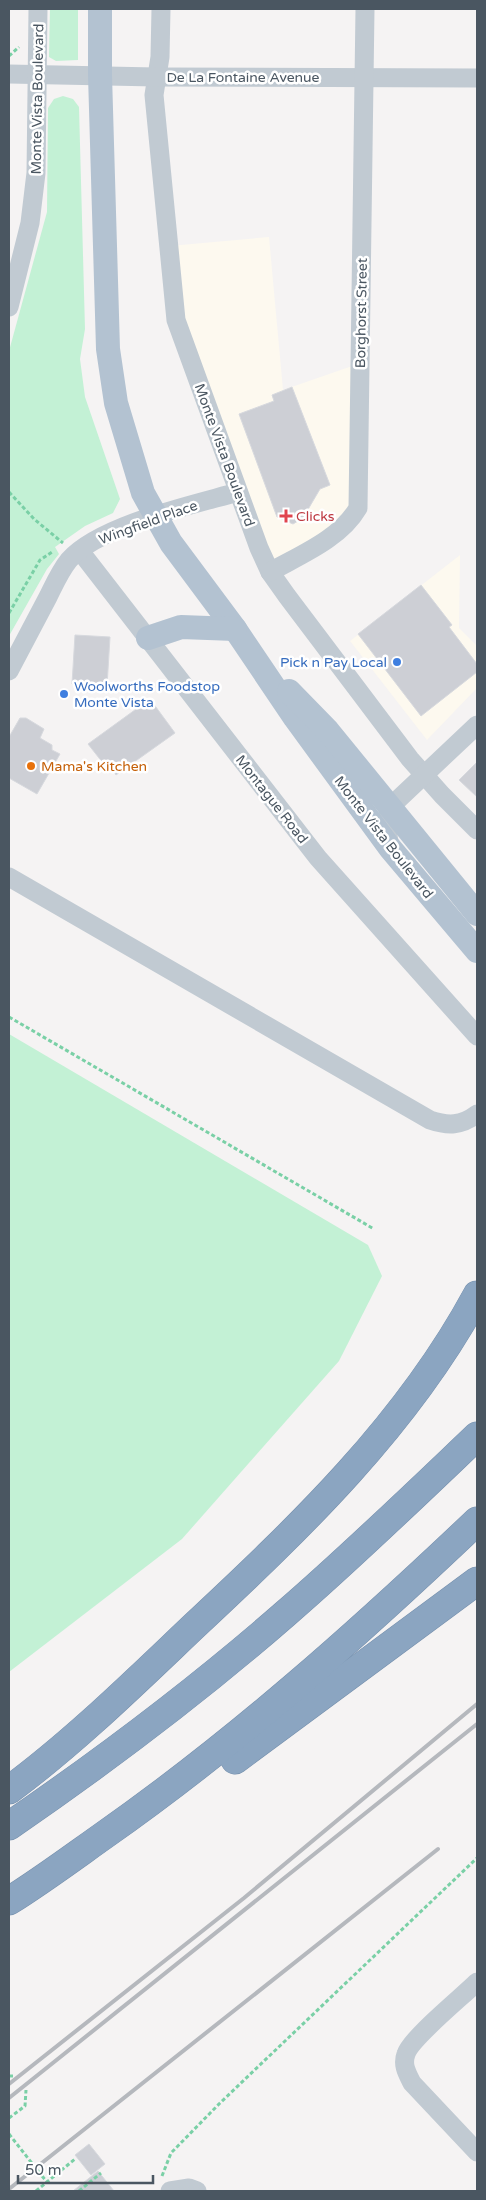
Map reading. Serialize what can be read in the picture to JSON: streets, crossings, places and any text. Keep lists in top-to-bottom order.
{
  "streets": {
    "main road": ["Monte Vista Boulevard"],
    "street": [
      "De La Fontaine Avenue",
      "Borghorst Street",
      "Wingfield Place",
      "Montague Road"
    ]
  },
  "crossings": [
    ["De La Fontaine Avenue", "Monte Vista Boulevard"],
    ["De La Fontaine Avenue", "Borghorst Street"],
    ["Monte Vista Boulevard", "Borghorst Street"],
    ["Monte Vista Boulevard", "Wingfield Place"],
    ["Wingfield Place", "Montague Road"]
  ],
  "places": {
    "health": ["Clicks"],
    "other": ["Pick n Pay Local", "Woolworths Foodstop Monte Vista", "Mama's Kitchen"]
  },
  "scale_bar": "50 m"
}
